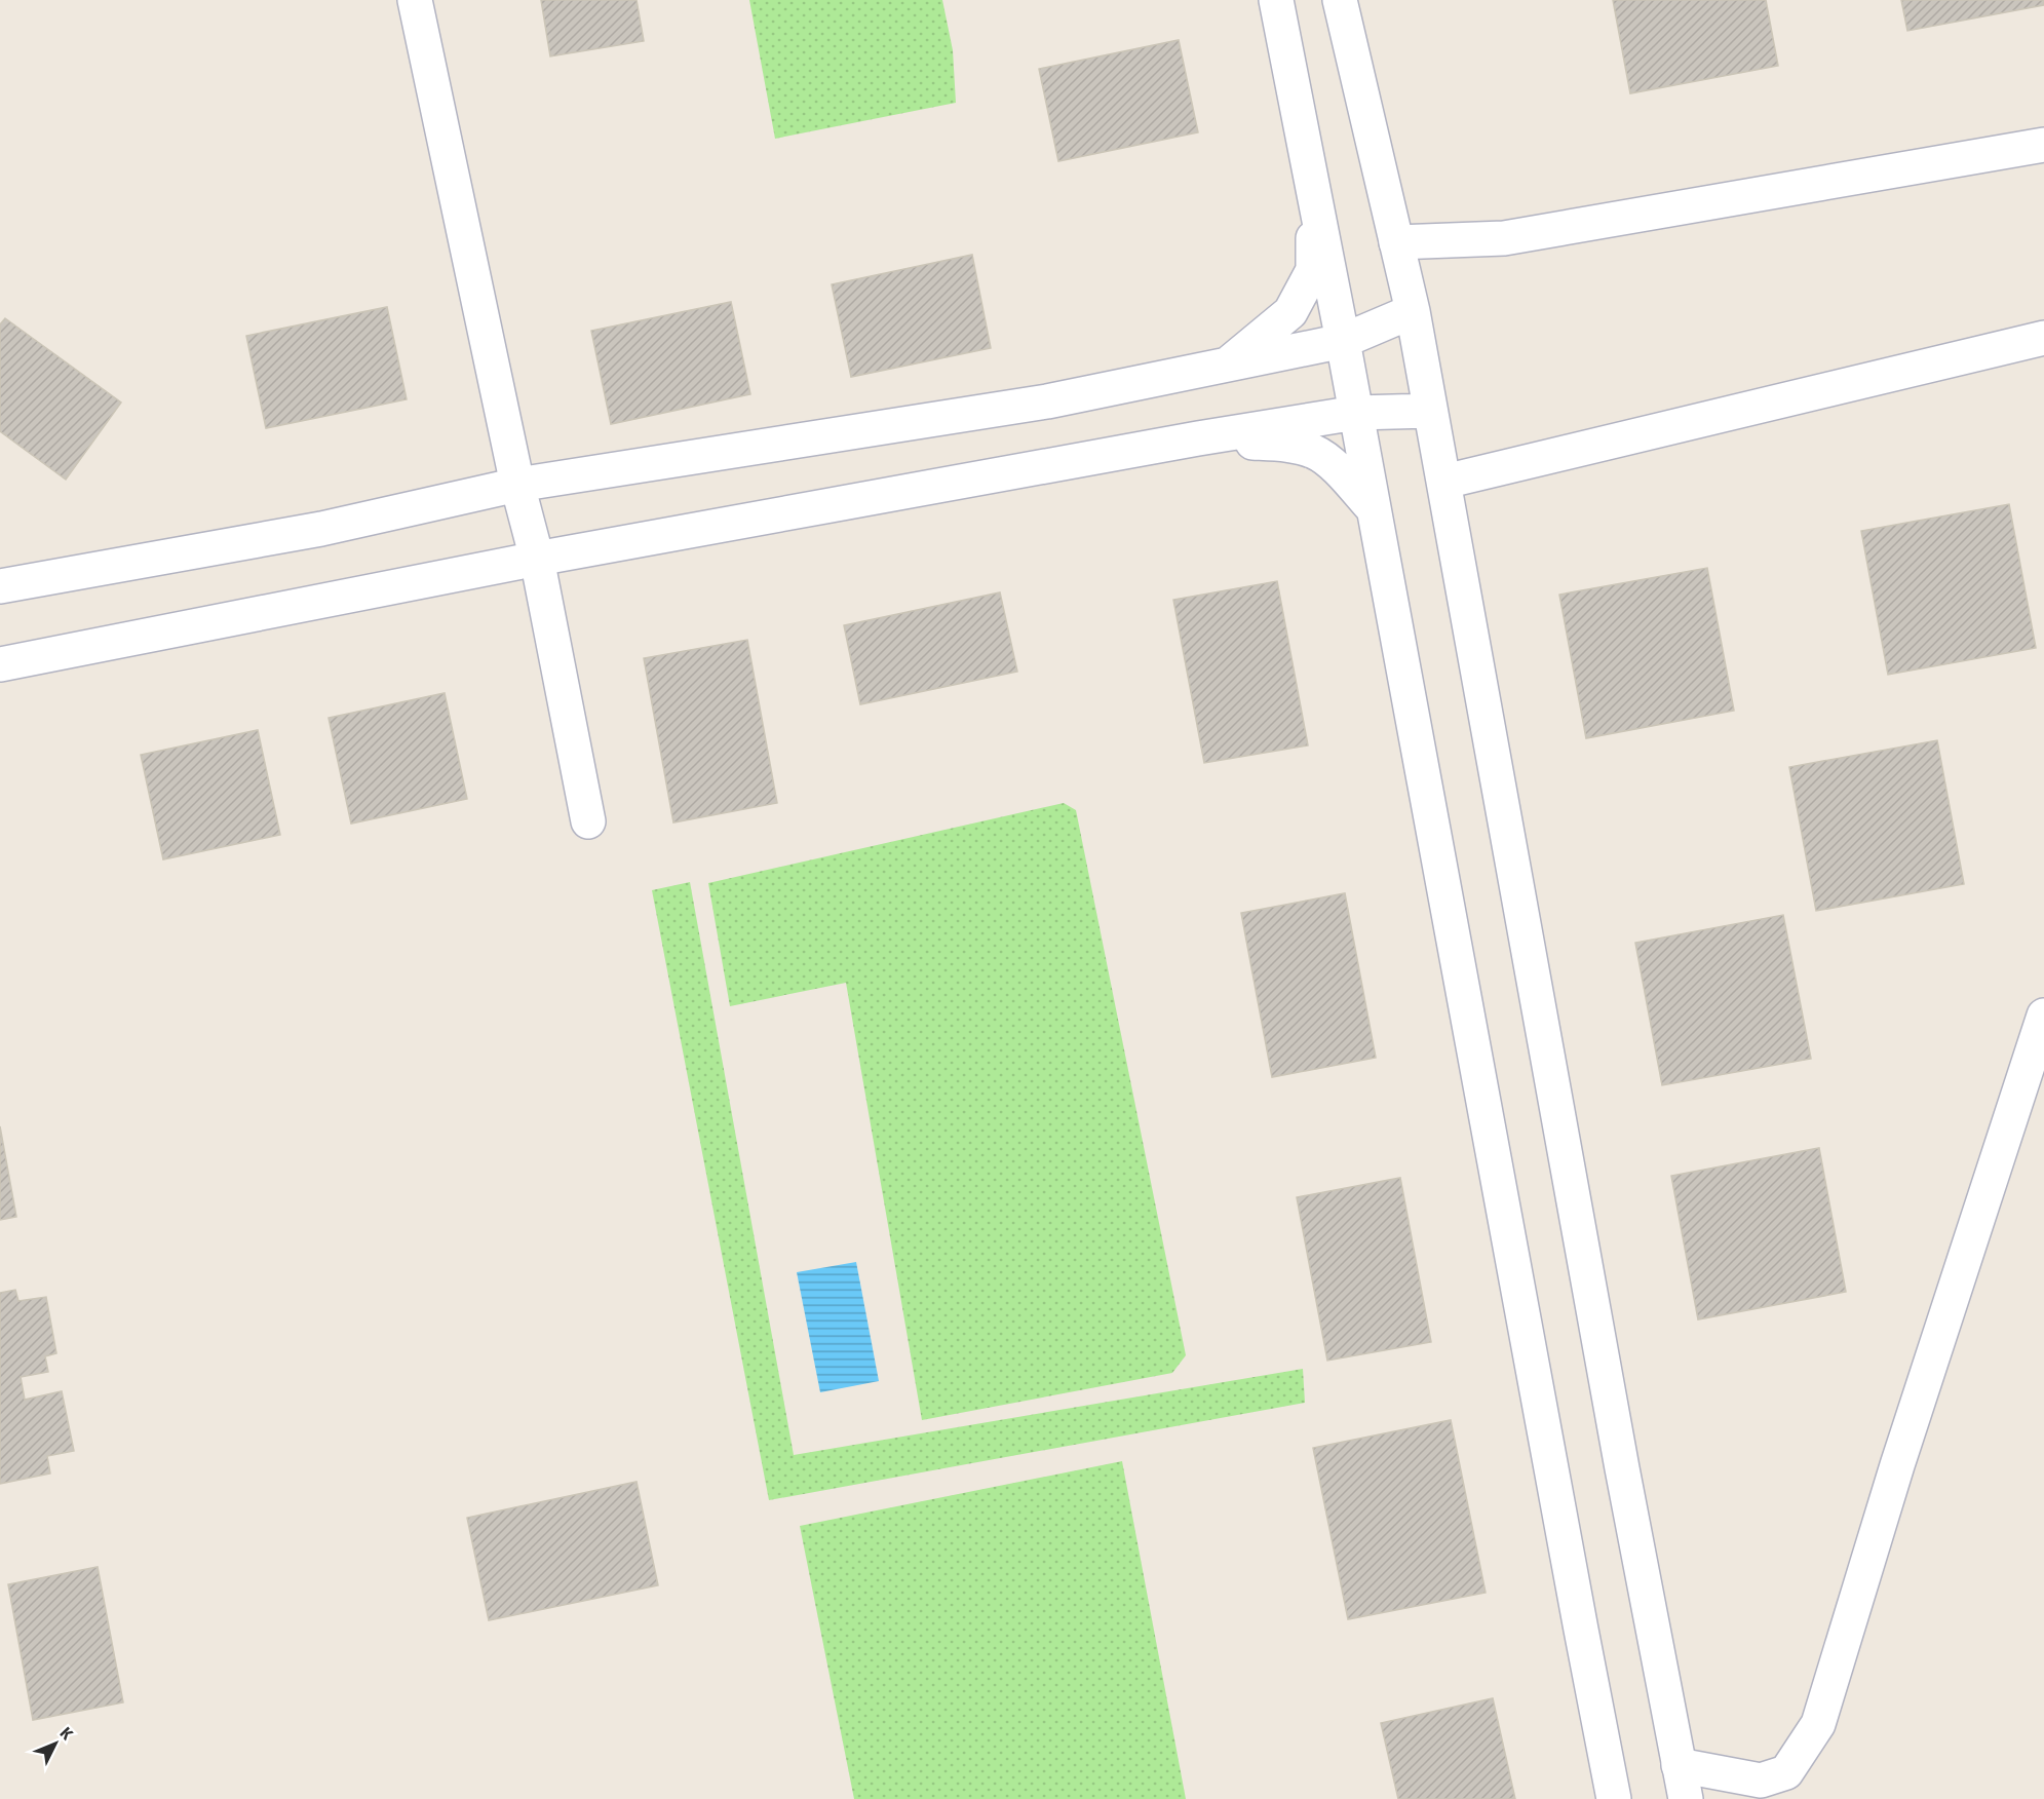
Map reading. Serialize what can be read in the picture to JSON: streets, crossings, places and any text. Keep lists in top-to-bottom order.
{
  "north": "top right"
}
